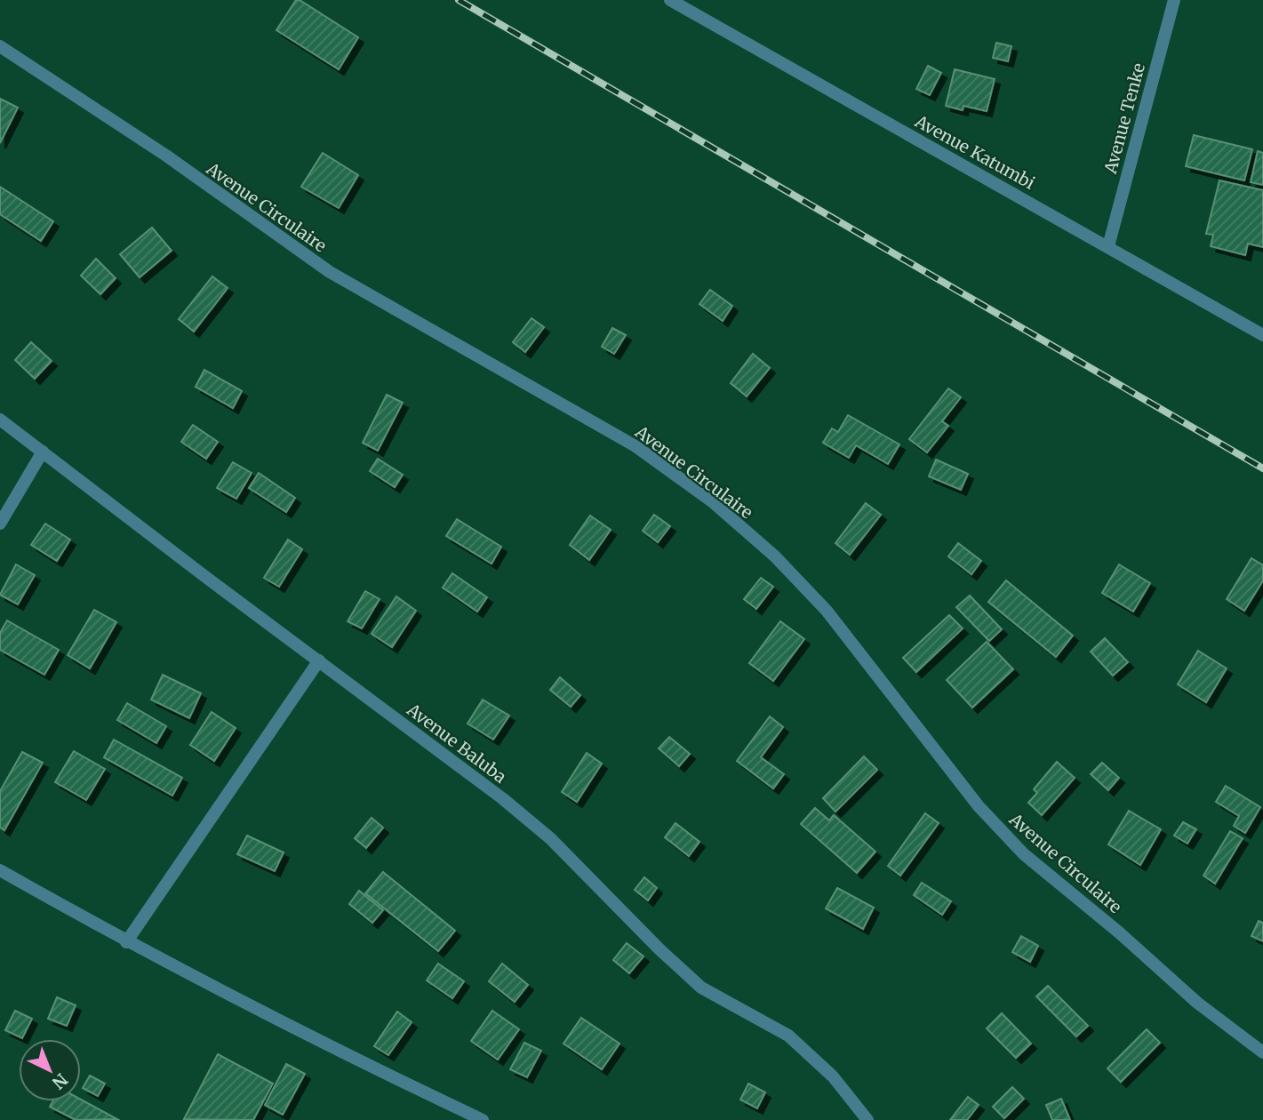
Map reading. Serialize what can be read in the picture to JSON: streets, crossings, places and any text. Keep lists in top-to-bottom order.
{
  "streets": {
    "street": [
      "Avenue Tenke",
      "Avenue Katumbi",
      "Avenue Circulaire",
      "Avenue Baluba"
    ]
  },
  "crossings": [
    ["Avenue Tenke", "Avenue Katumbi"]
  ],
  "north": "bottom right"
}
